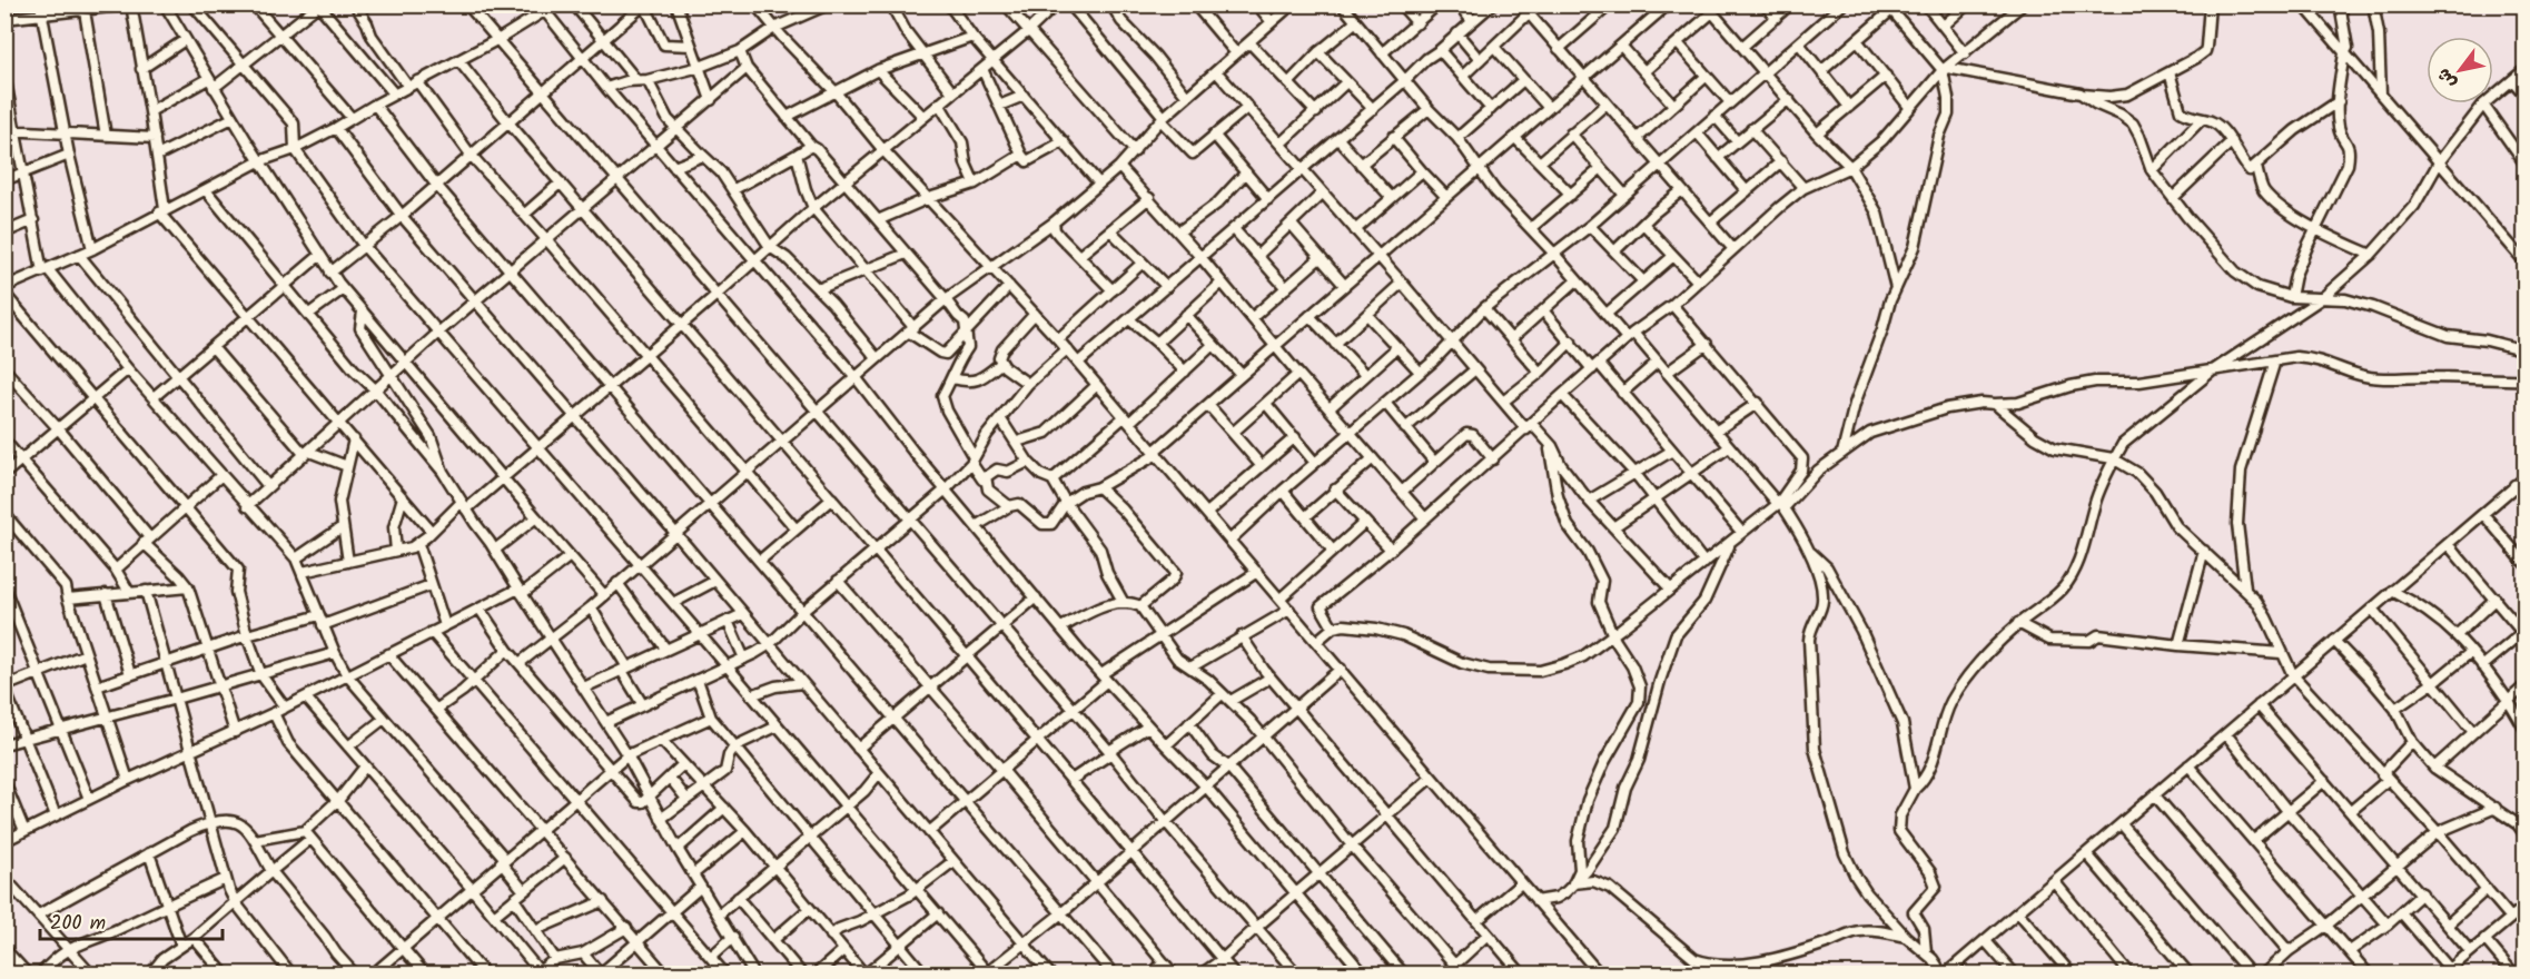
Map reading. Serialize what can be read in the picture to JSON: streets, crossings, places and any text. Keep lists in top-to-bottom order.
{
  "scale_bar": "200 m",
  "north": "bottom left"
}
